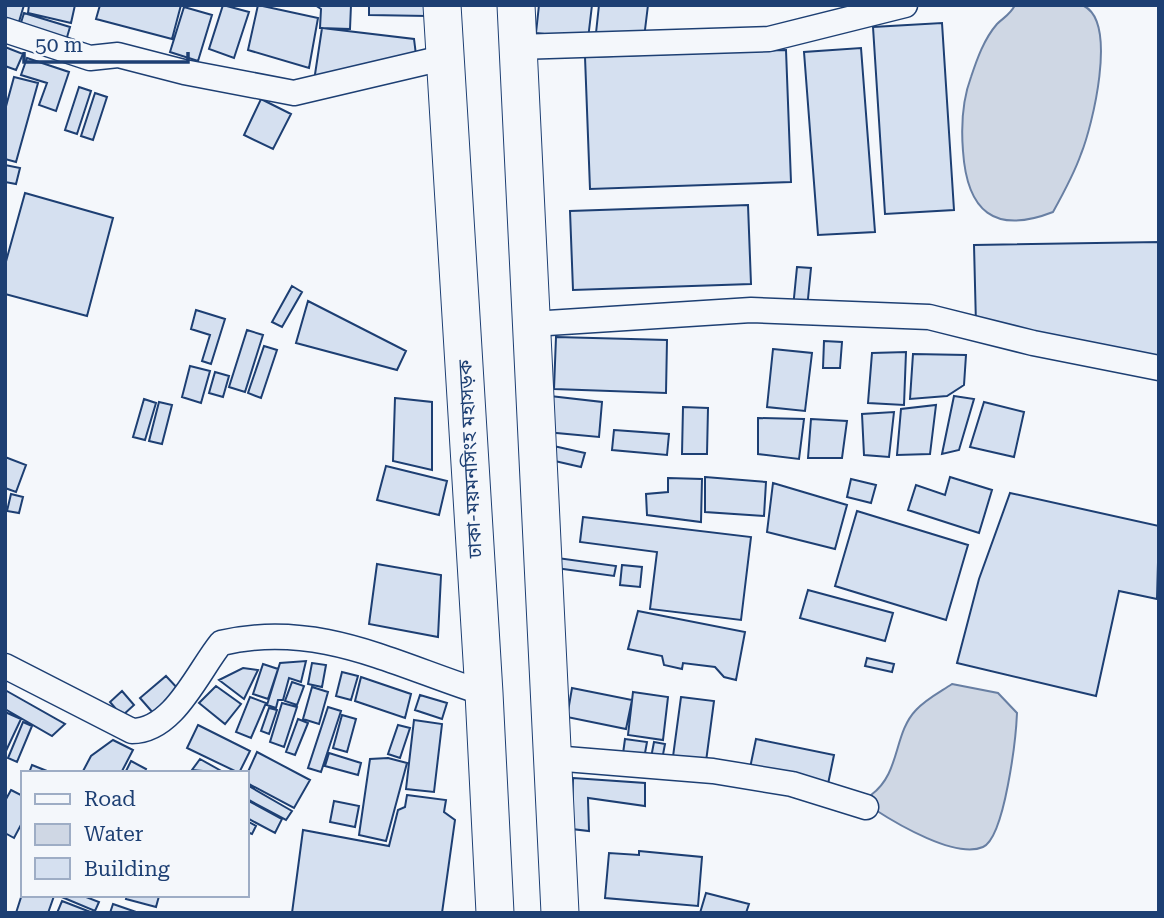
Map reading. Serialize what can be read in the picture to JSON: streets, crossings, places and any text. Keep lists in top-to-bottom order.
{
  "streets": {
    "highway": ["ঢাকা-ময়মনসিংহ মহাসড়ক"]
  },
  "legend": ["Road", "Water", "Building"],
  "scale_bar": "50 m"
}
